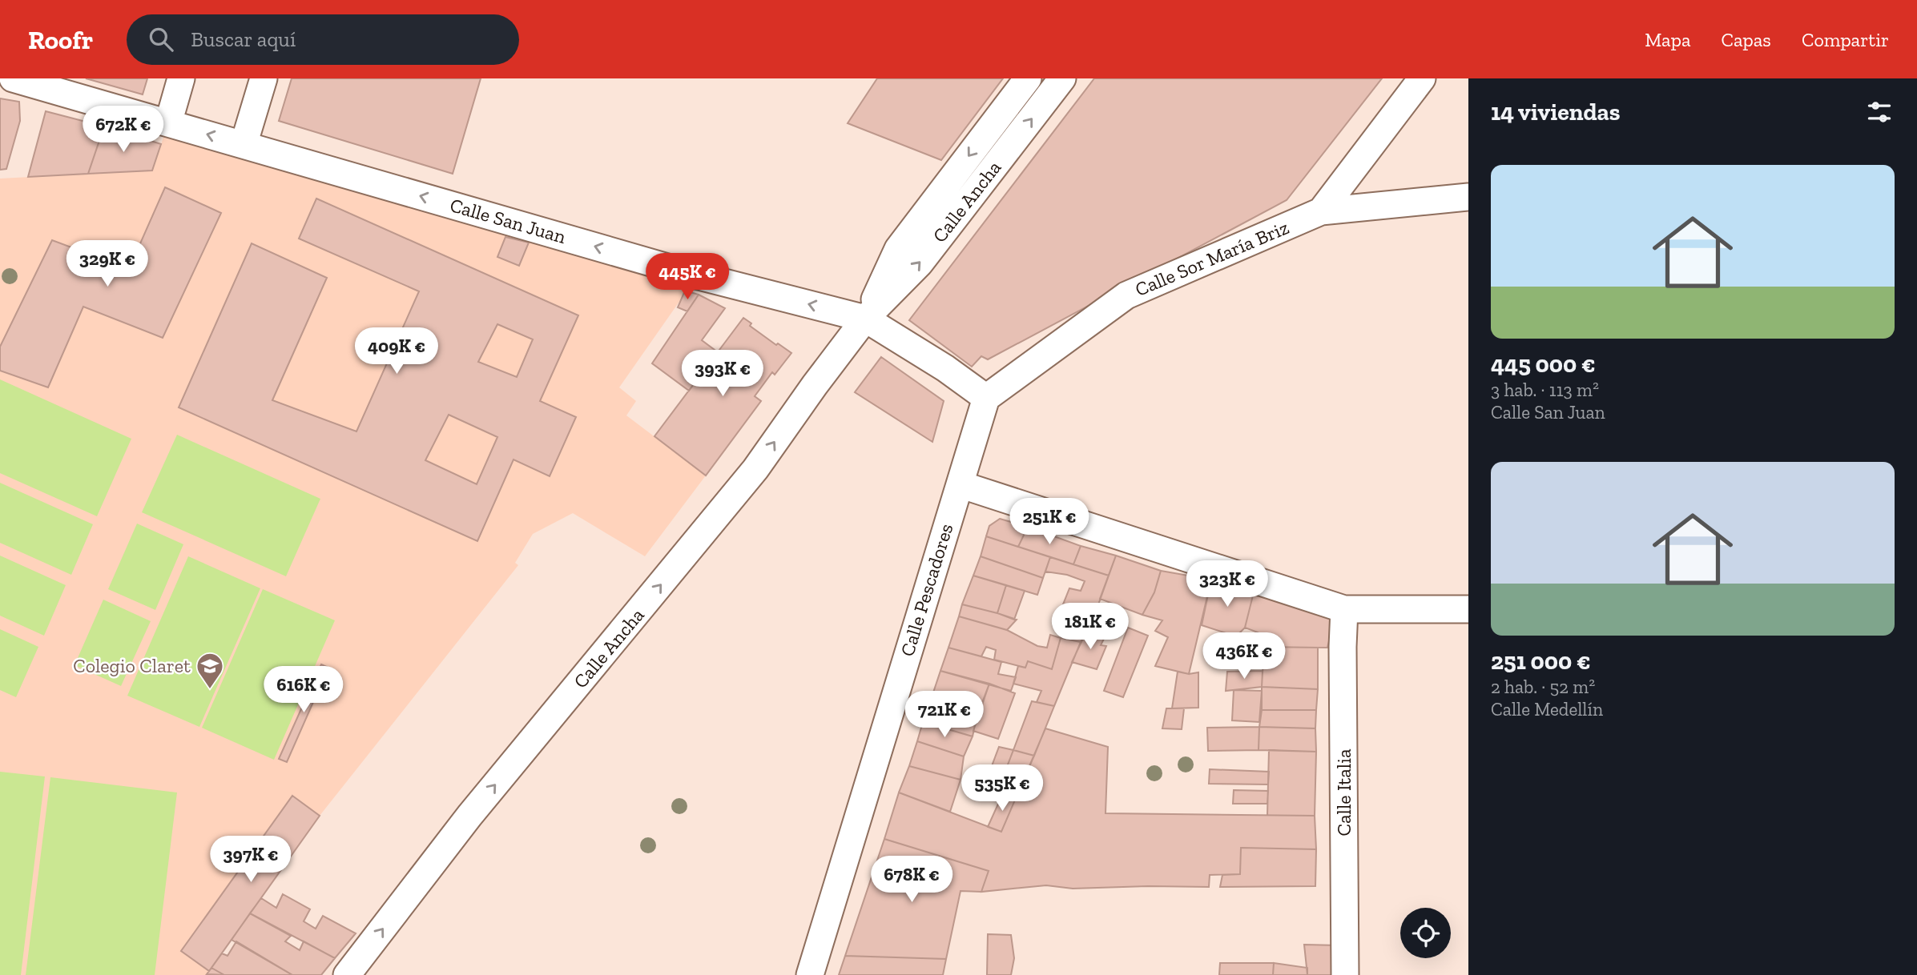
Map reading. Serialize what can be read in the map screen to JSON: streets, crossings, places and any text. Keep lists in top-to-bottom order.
{
  "streets": {
    "street": [
      "Calle Ancha",
      "Calle San Juan",
      "Calle Sor María Briz",
      "Calle Pescadores",
      "Calle Italia"
    ]
  },
  "crossings": [
    ["Calle Ancha", "Calle San Juan"],
    ["Calle San Juan", "Calle Sor María Briz"],
    ["Calle San Juan", "Calle Pescadores"],
    ["Calle Sor María Briz", "Calle Pescadores"]
  ],
  "one_way": ["Calle San Juan"],
  "places": {
    "school or university": ["Colegio Claret"]
  },
  "page": {
    "header": "Roofr",
    "search": "Buscar aquí",
    "nav": ["Mapa", "Capas", "Compartir"],
    "heading": "14 viviendas",
    "price": [
      "672K €",
      "329K €",
      "445K €",
      "409K €",
      "393K €",
      "251K €",
      "323K €",
      "181K €",
      "436K €",
      "616K €",
      "721K €",
      "535K €",
      "397K €",
      "678K €"
    ],
    "list": [
      {
        "name": "445 000 €",
        "note": "3 hab. · 113 m² · Calle San Juan"
      },
      {
        "name": "251 000 €",
        "note": "2 hab. · 52 m² · Calle Medellín"
      }
    ]
  }
}
